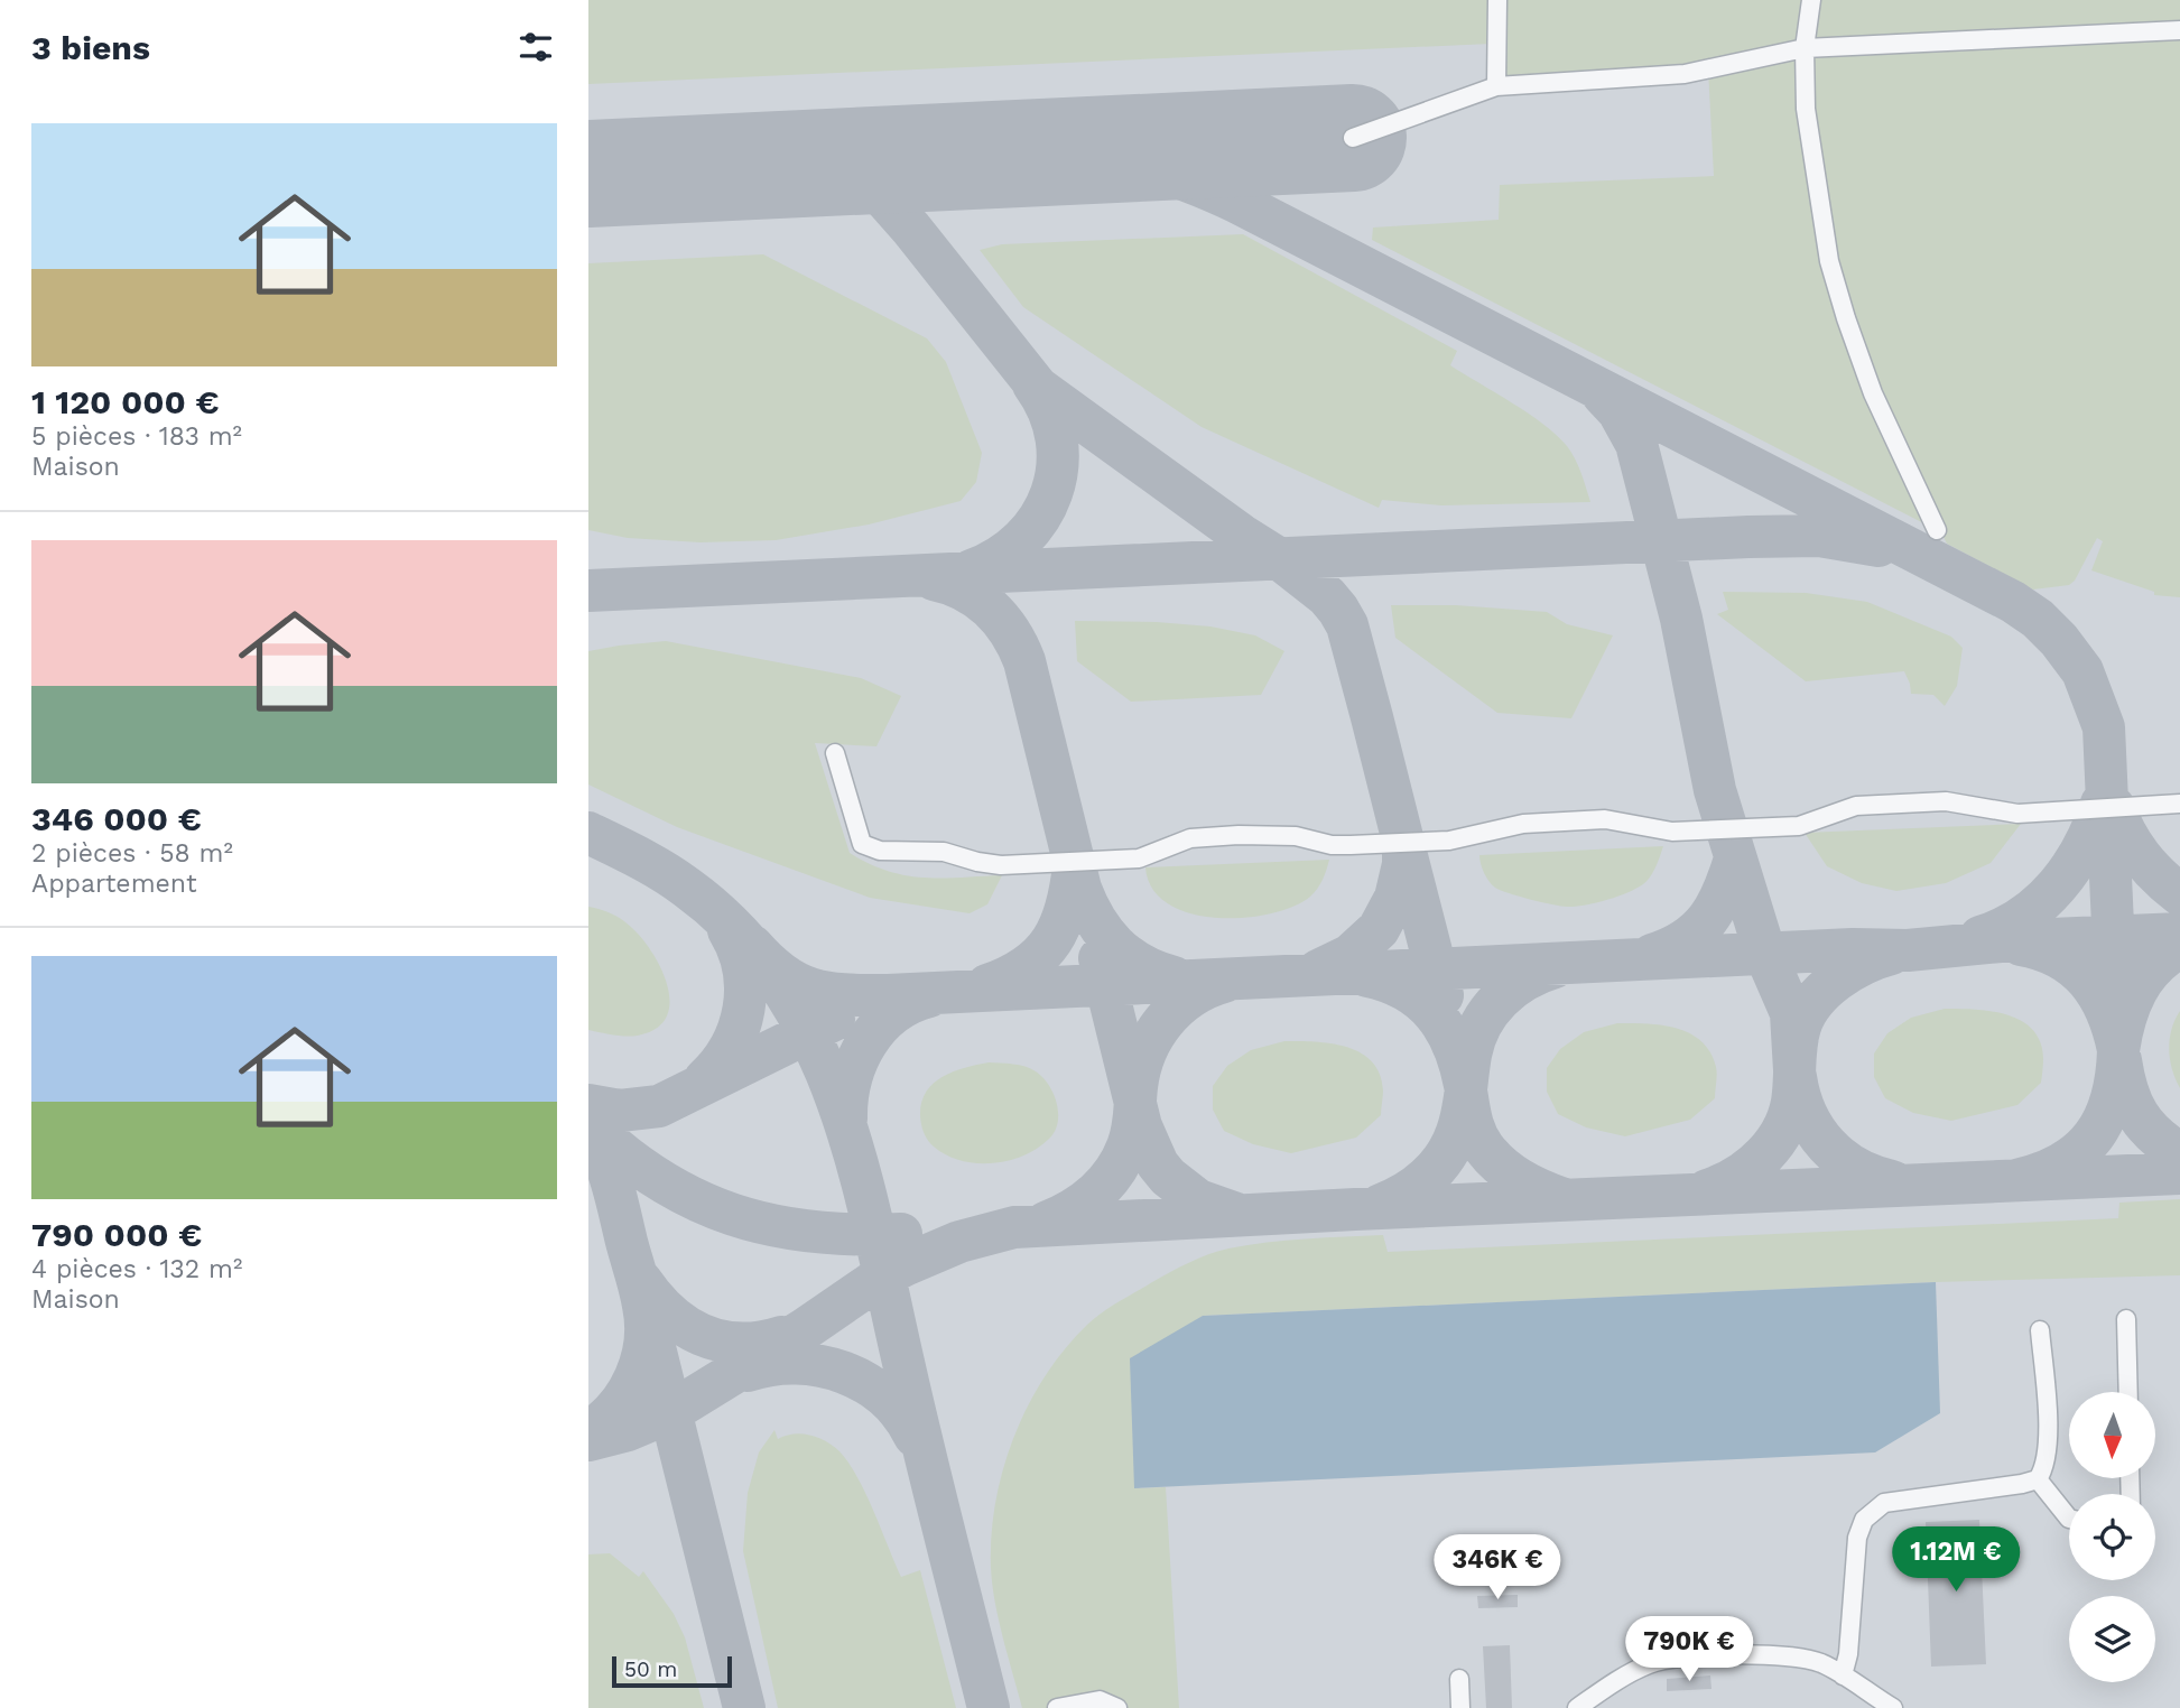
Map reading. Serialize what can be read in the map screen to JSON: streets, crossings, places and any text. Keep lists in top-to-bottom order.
{
  "scale_bar": "50 m",
  "north": "bottom",
  "page": {
    "heading": "3 biens",
    "list": [
      {
        "name": "1 120 000 €",
        "note": "5 pièces · 183 m² · Maison"
      },
      {
        "name": "346 000 €",
        "note": "2 pièces · 58 m² · Appartement"
      },
      {
        "name": "790 000 €",
        "note": "4 pièces · 132 m² · Maison"
      }
    ],
    "price": ["1.12M €", "346K €", "790K €"],
    "scale": "50 m"
  }
}
